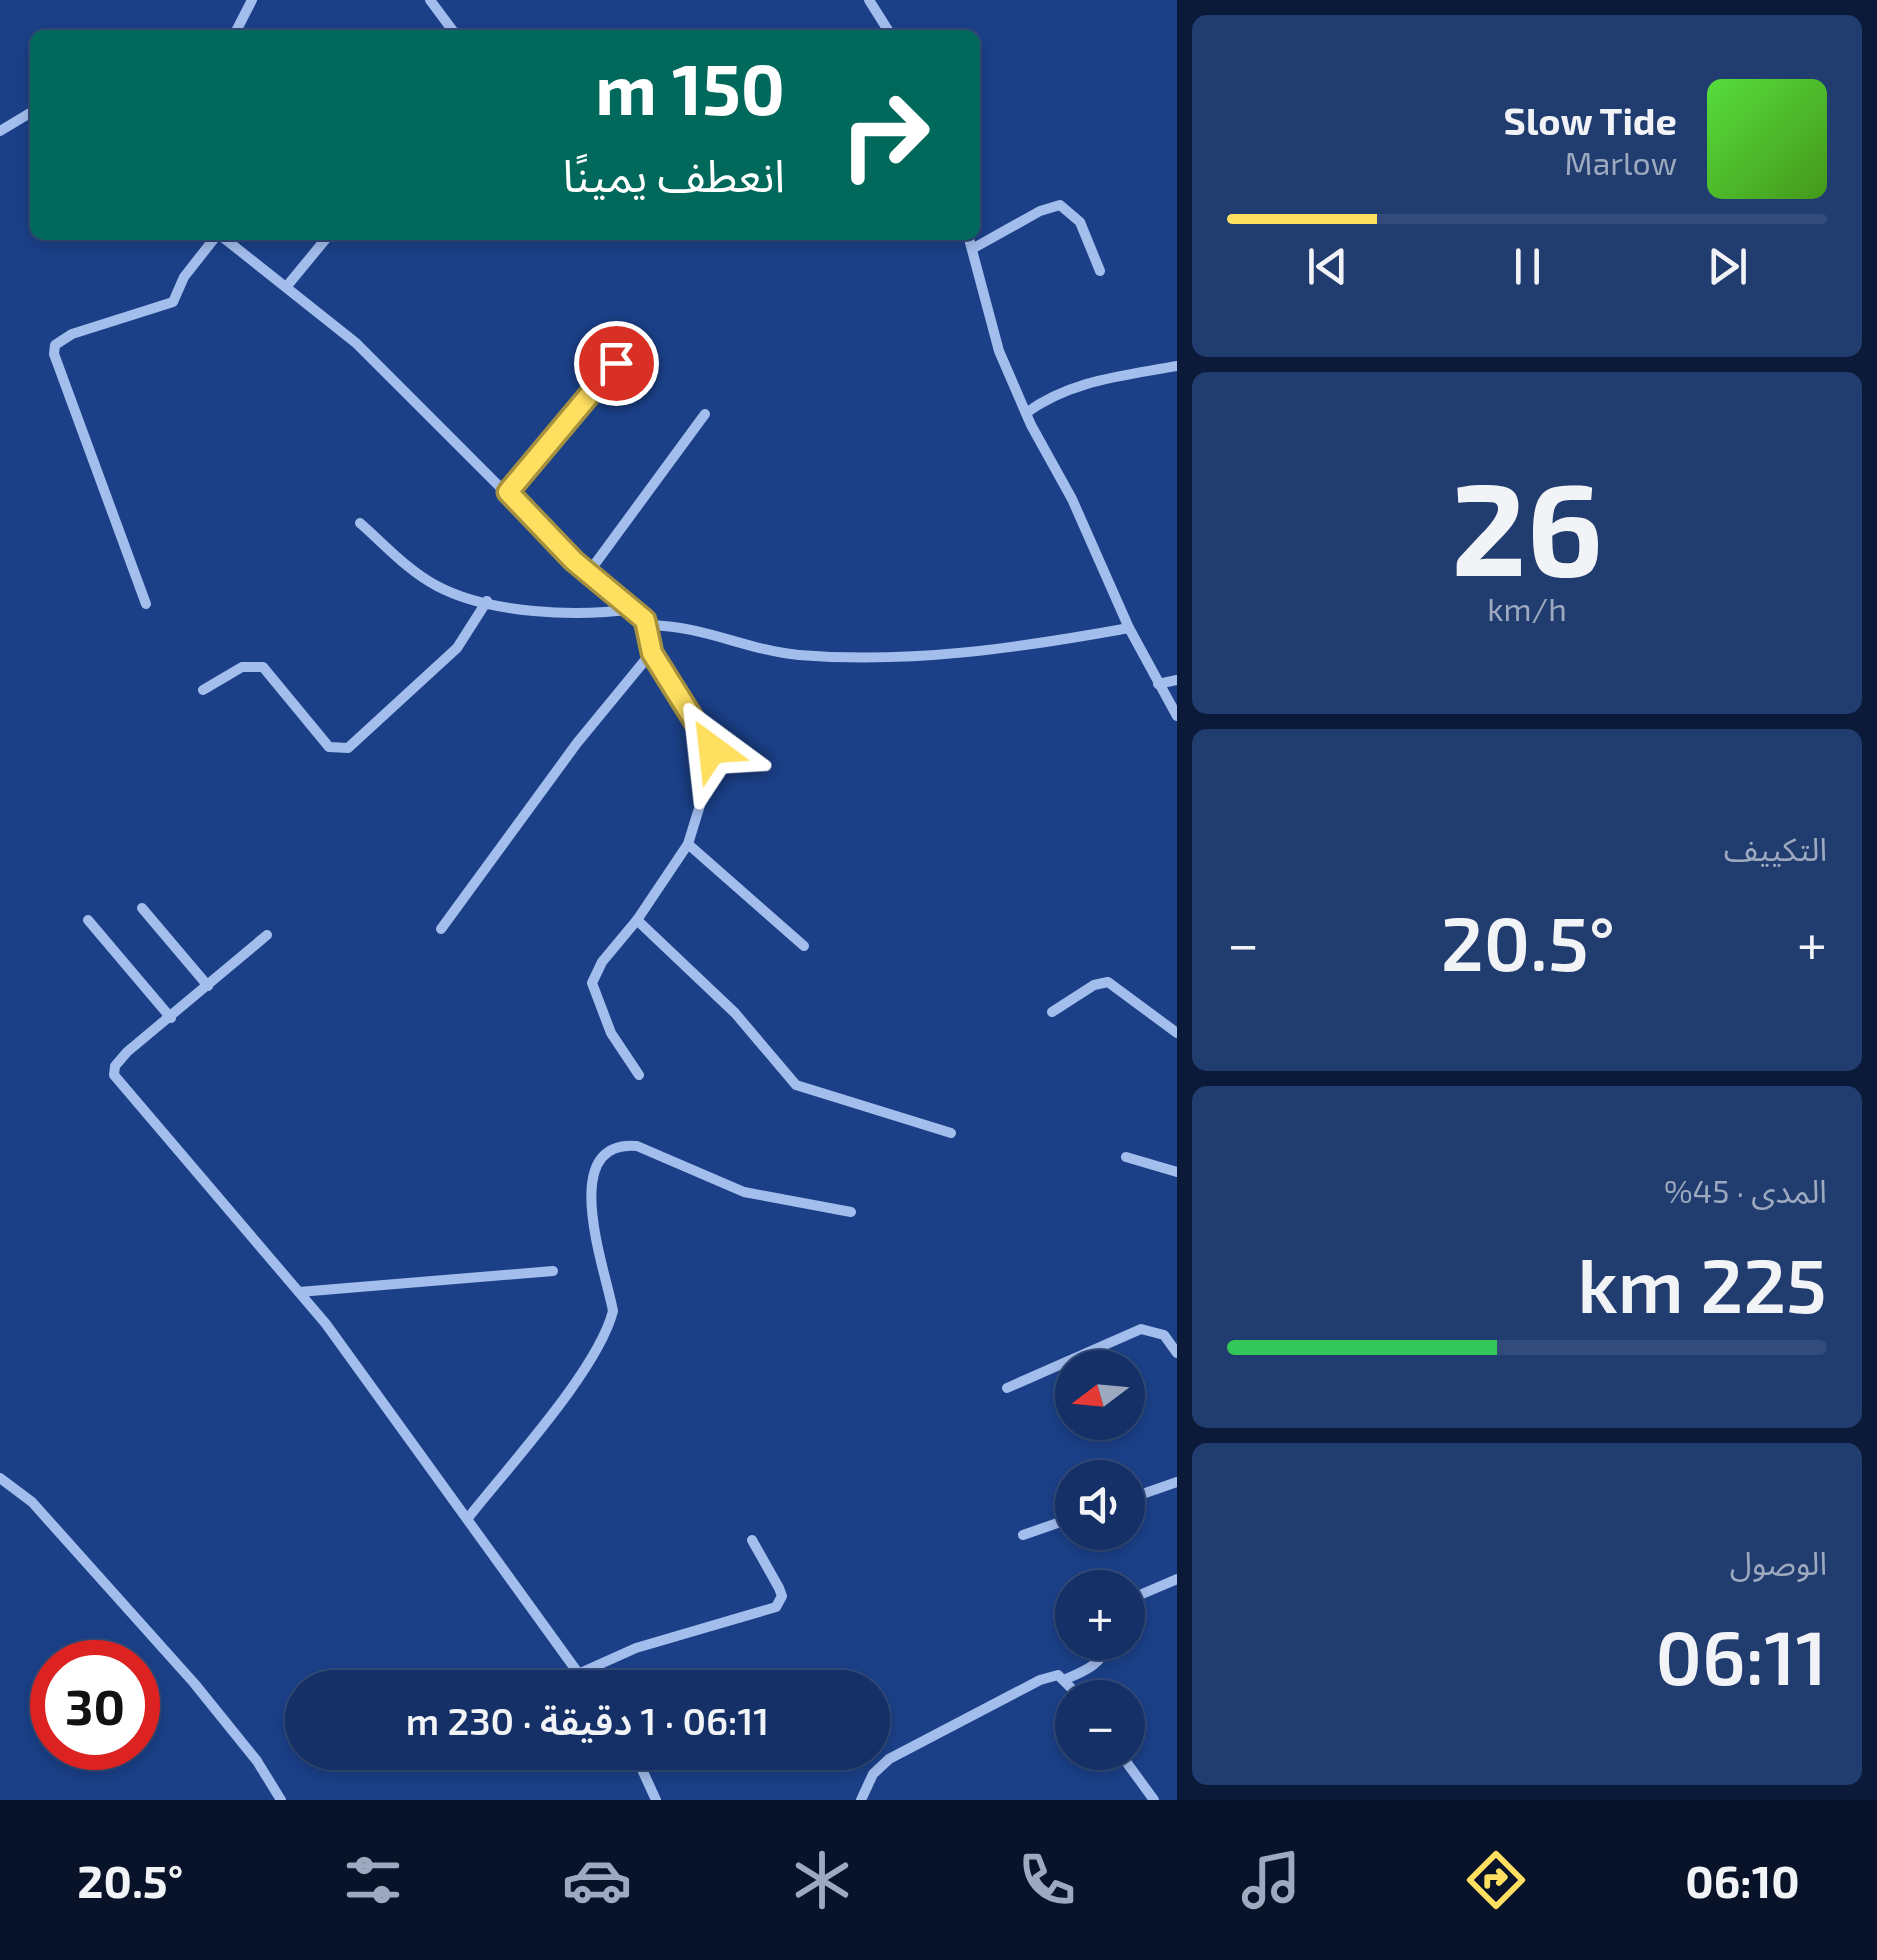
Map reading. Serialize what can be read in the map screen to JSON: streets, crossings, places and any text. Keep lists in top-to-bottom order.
{
  "north": "left",
  "page": {
    "turn": ["150 m", "انعطف يمينًا"],
    "song": ["Slow Tide", "Marlow"],
    "tile": [
      ["26", "km/h"],
      "التكييف",
      ["المدى · 45%", "225 km"],
      ["الوصول", "06:11"]
    ],
    "heat": ["−", "20.5°", "+"],
    "map_buttons": ["+", "−"],
    "limit": "30",
    "trip": "06:11 · 1 دقيقة · 230 m",
    "tabs": ["06:10", "20.5°"]
  }
}
